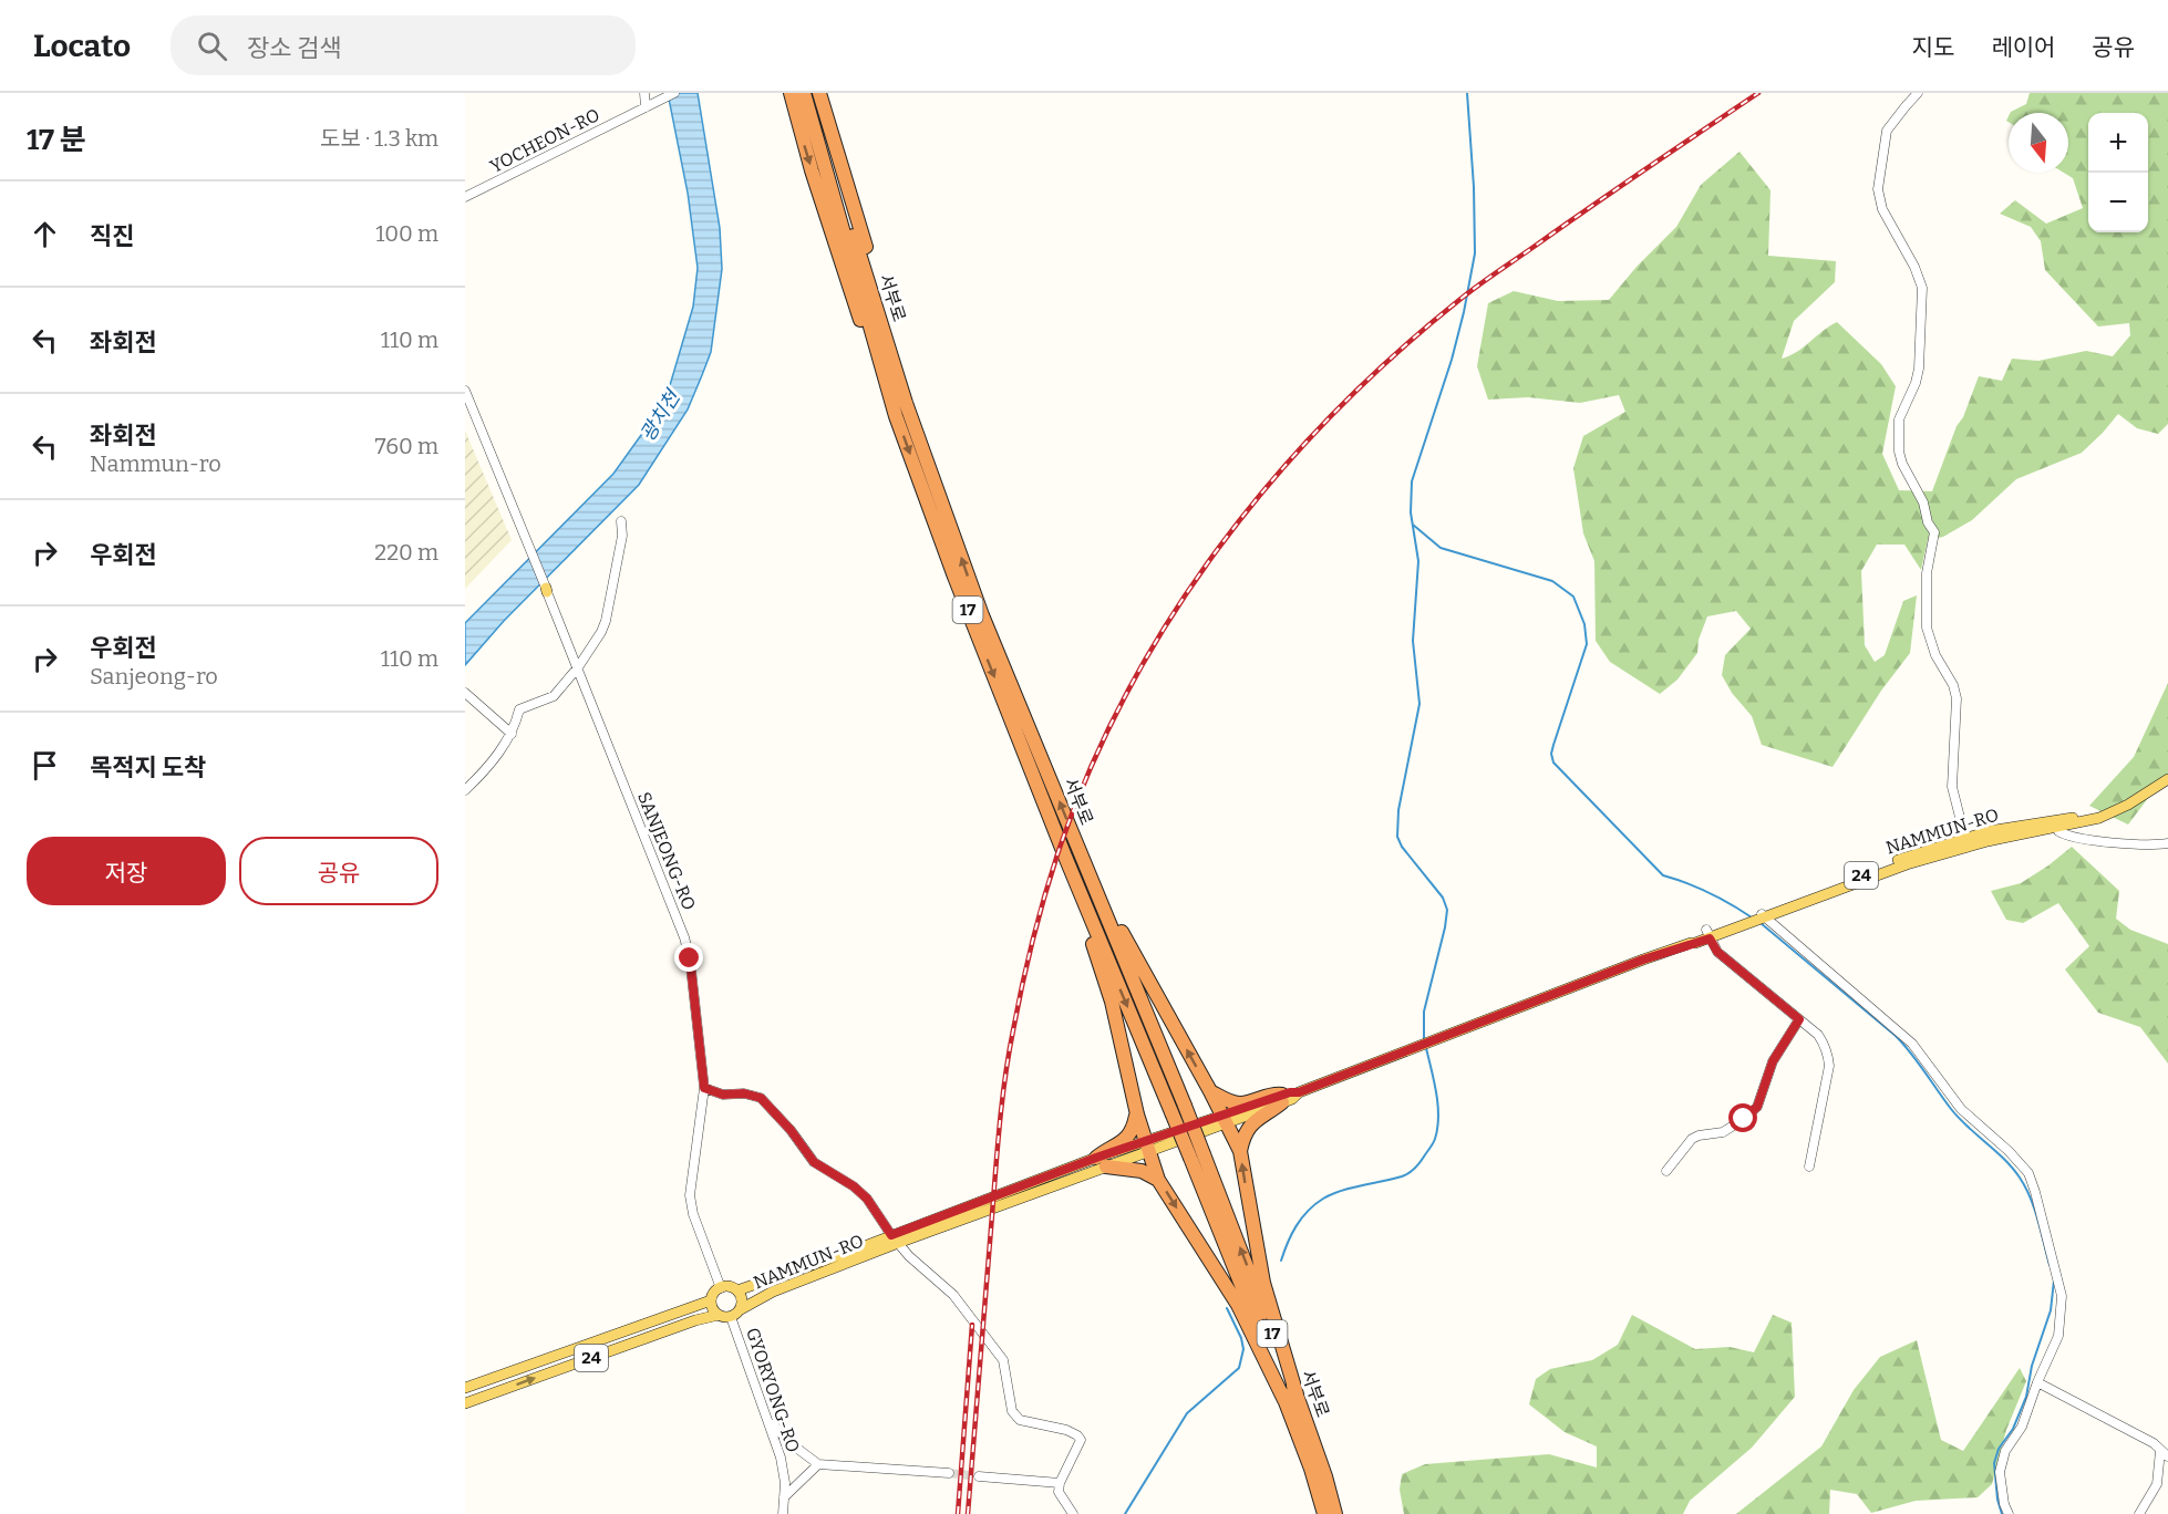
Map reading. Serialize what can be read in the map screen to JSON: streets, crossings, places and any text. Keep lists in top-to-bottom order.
{
  "streets": {
    "highway": ["서부로", "17"],
    "main road": ["NAMMUN-RO", "24"],
    "street": ["YOCHEON-RO", "SANJEONG-RO", "GYORYONG-RO"]
  },
  "crossings": [
    ["NAMMUN-RO", "SANJEONG-RO"],
    ["NAMMUN-RO", "24"],
    ["NAMMUN-RO", "GYORYONG-RO"],
    ["SANJEONG-RO", "24"],
    ["SANJEONG-RO", "GYORYONG-RO"],
    ["24", "GYORYONG-RO"]
  ],
  "water": ["광치천"],
  "north": "bottom",
  "page": {
    "header": "Locato",
    "search": "장소 검색",
    "nav": ["지도", "레이어", "공유"],
    "heading": ["17 분", "도보 · 1.3 km"],
    "map_buttons": ["+", "−"],
    "list": [
      ["직진", "100 m"],
      ["좌회전", "110 m"],
      ["좌회전", "Nammun-ro", "760 m"],
      ["우회전", "220 m"],
      ["우회전", "Sanjeong-ro", "110 m"],
      "목적지 도착"
    ],
    "buttons": ["저장", "공유"]
  }
}
